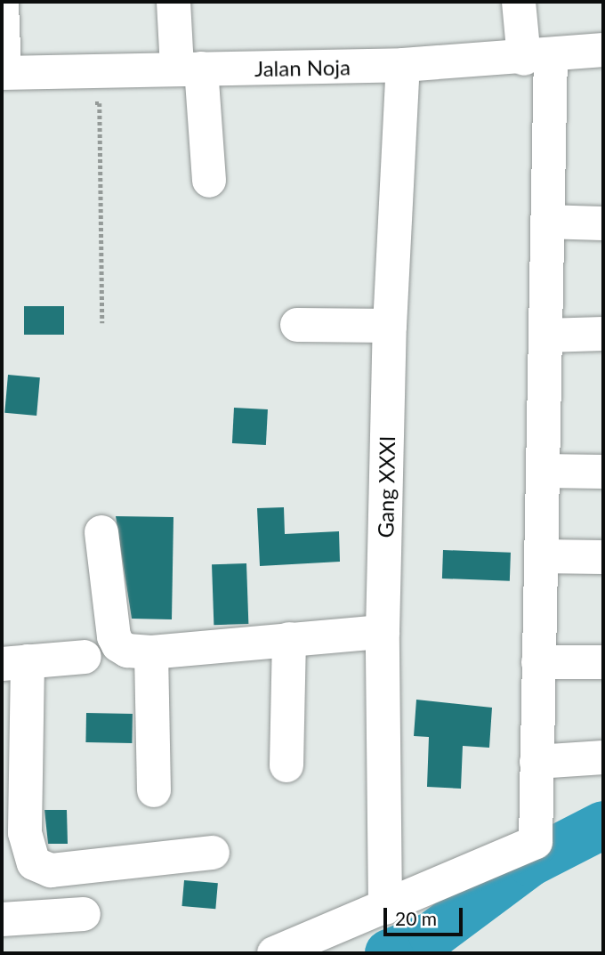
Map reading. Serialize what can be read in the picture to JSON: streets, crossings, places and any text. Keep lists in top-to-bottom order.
{
  "streets": {
    "street": ["Jalan Noja", "Gang XXXI"]
  },
  "crossings": [
    ["Jalan Noja", "Gang XXXI"]
  ],
  "scale_bar": "20 m"
}
